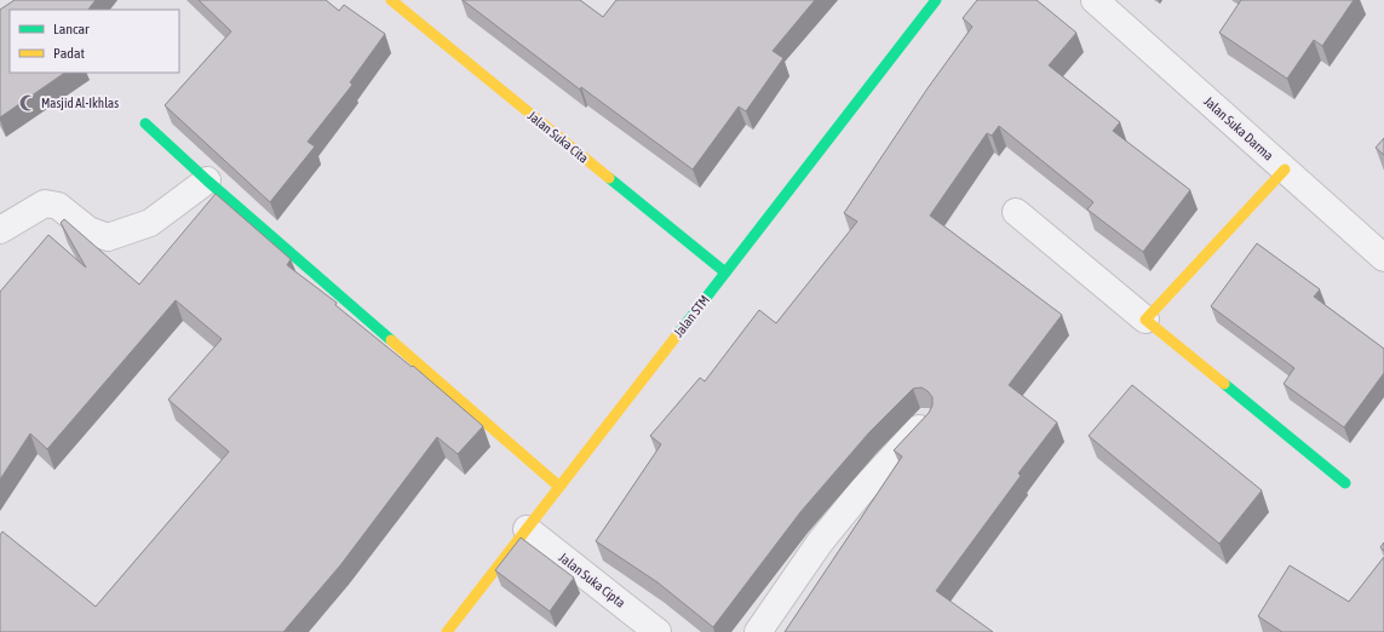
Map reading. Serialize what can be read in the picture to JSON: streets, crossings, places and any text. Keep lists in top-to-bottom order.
{
  "streets": {
    "street": [
      "Jalan Suka Darma",
      "Jalan Suka Cita",
      "Jalan STM",
      "Jalan Suka Cipta"
    ]
  },
  "crossings": [
    ["Jalan Suka Cita", "Jalan STM"],
    ["Jalan STM", "Jalan Suka Cipta"]
  ],
  "places": {
    "mosque": ["Masjid Al-Ikhlas"]
  },
  "legend": ["Lancar", "Padat"]
}
